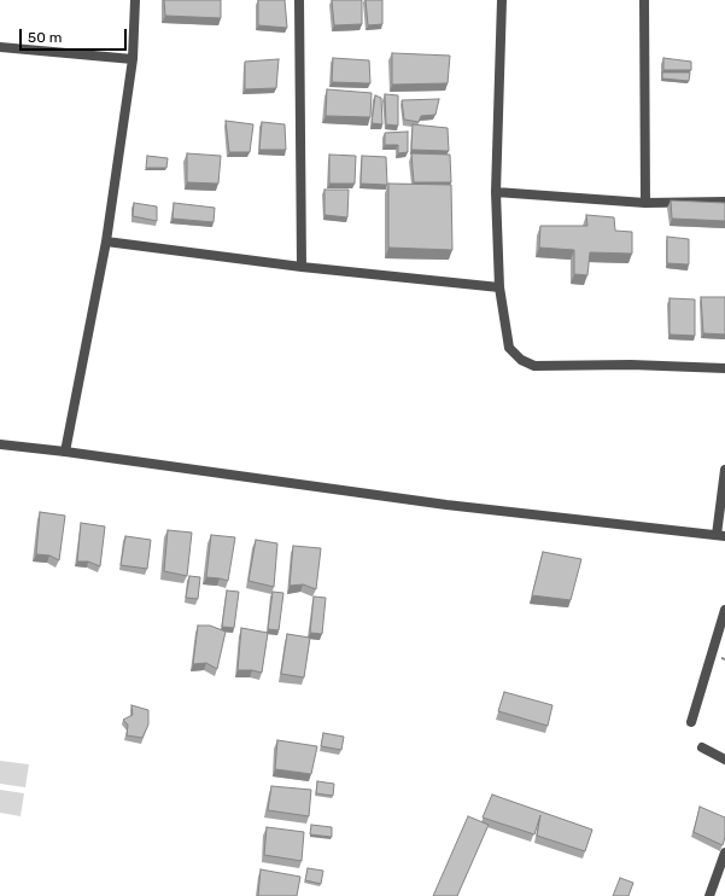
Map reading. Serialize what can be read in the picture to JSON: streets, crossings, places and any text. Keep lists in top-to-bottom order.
{
  "scale_bar": "50 m"
}
